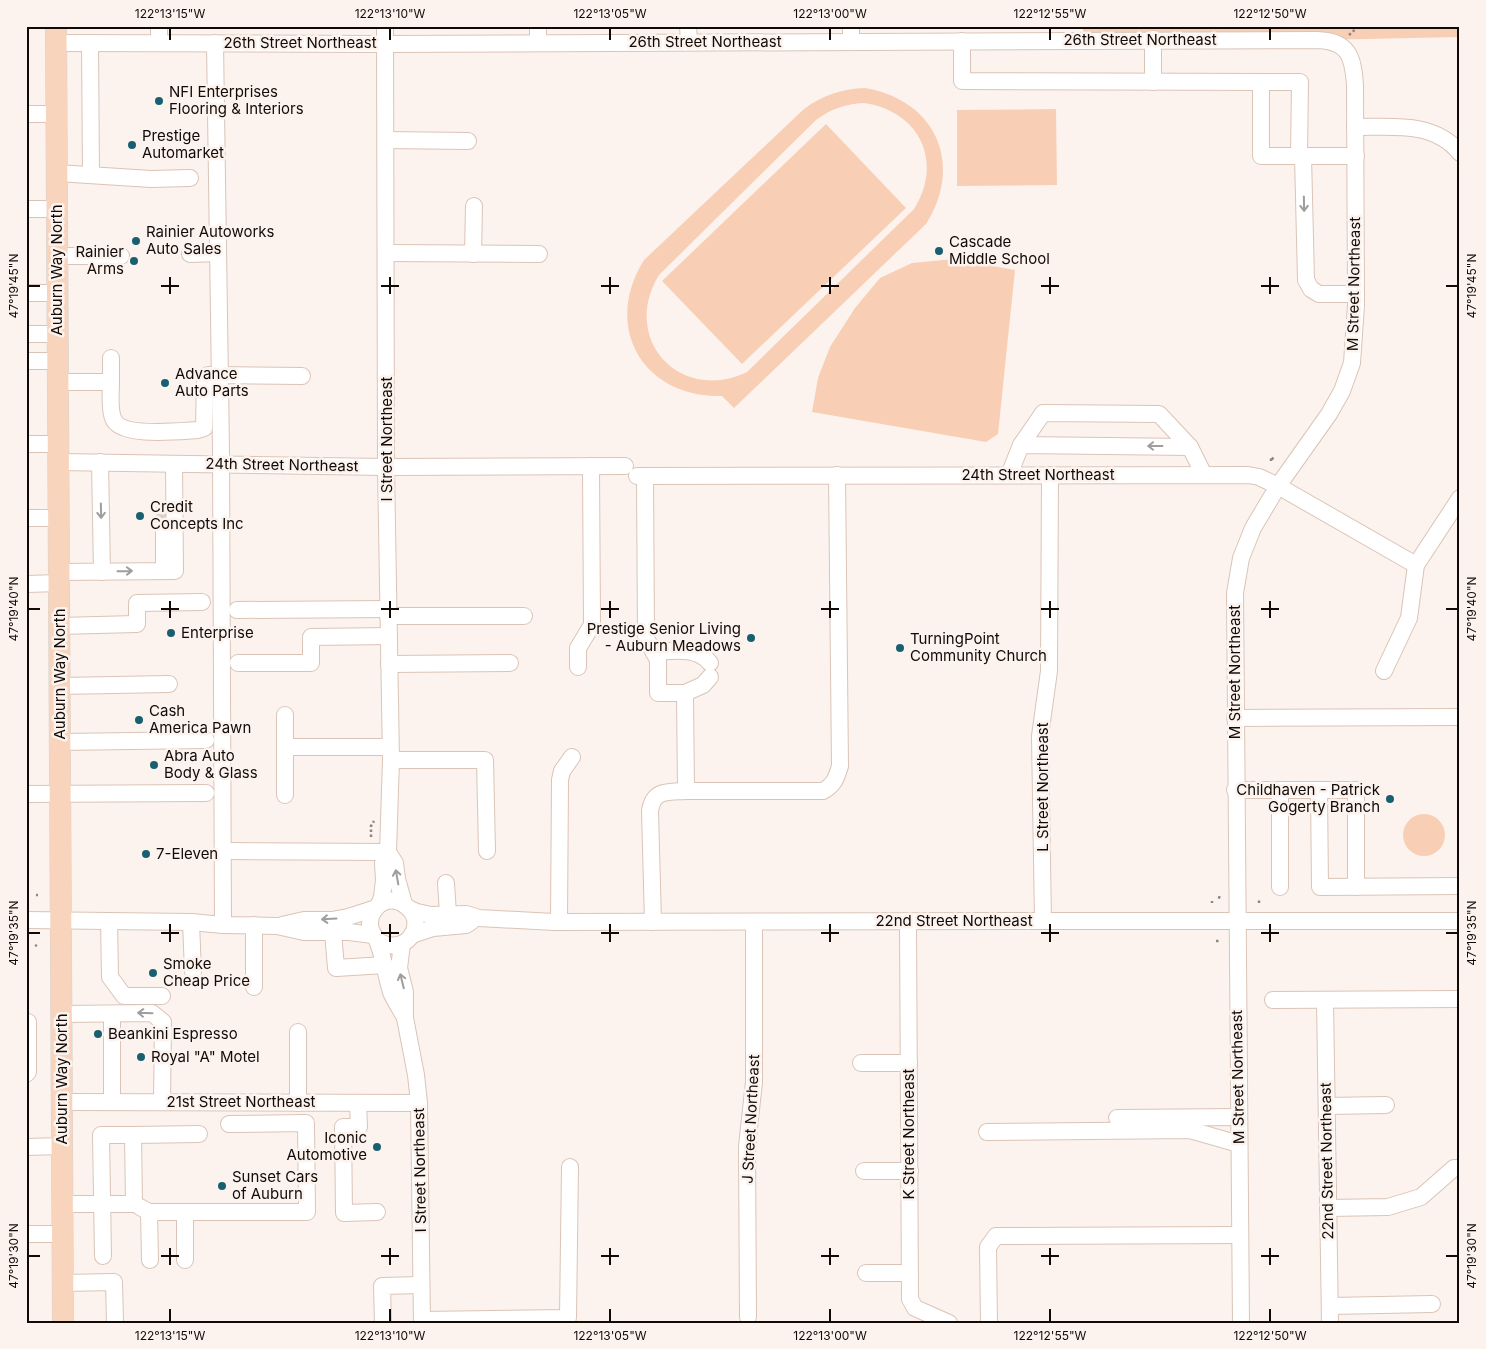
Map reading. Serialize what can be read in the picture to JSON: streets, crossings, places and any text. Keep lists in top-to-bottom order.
{
  "streets": {
    "main road": ["Auburn Way North"],
    "street": [
      "26th Street Northeast",
      "M Street Northeast",
      "I Street Northeast",
      "24th Street Northeast",
      "L Street Northeast",
      "22nd Street Northeast",
      "21st Street Northeast",
      "J Street Northeast",
      "K Street Northeast"
    ]
  },
  "crossings": [
    ["26th Street Northeast", "Auburn Way North"],
    ["26th Street Northeast", "M Street Northeast"],
    ["26th Street Northeast", "I Street Northeast"],
    ["Auburn Way North", "24th Street Northeast"],
    ["Auburn Way North", "21st Street Northeast"],
    ["M Street Northeast", "24th Street Northeast"],
    ["M Street Northeast", "22nd Street Northeast"],
    ["I Street Northeast", "24th Street Northeast"],
    ["I Street Northeast", "22nd Street Northeast"],
    ["I Street Northeast", "21st Street Northeast"],
    ["24th Street Northeast", "L Street Northeast"],
    ["L Street Northeast", "22nd Street Northeast"],
    ["22nd Street Northeast", "J Street Northeast"],
    ["22nd Street Northeast", "K Street Northeast"]
  ],
  "places": [
    "NFI Enterprises Flooring & Interiors",
    "Prestige Automarket",
    "Rainier Autoworks Auto Sales",
    "Cascade Middle School",
    "Rainier Arms",
    "Advance Auto Parts",
    "Credit Concepts Inc",
    "Enterprise",
    "Prestige Senior Living - Auburn Meadows",
    "TurningPoint Community Church",
    "Cash America Pawn",
    "Abra Auto Body & Glass",
    "Childhaven - Patrick Gogerty Branch",
    "7-Eleven",
    "Smoke Cheap Price",
    "Beankini Espresso",
    "Royal \"A\" Motel",
    "Iconic Automotive",
    "Sunset Cars of Auburn"
  ],
  "coordinates": [
    "122°13'15\"W",
    "122°13'10\"W",
    "122°13'05\"W",
    "122°13'00\"W",
    "122°12'55\"W",
    "122°12'50\"W",
    "47°19'45\"N",
    "47°19'40\"N",
    "47°19'35\"N",
    "47°19'30\"N"
  ]
}
